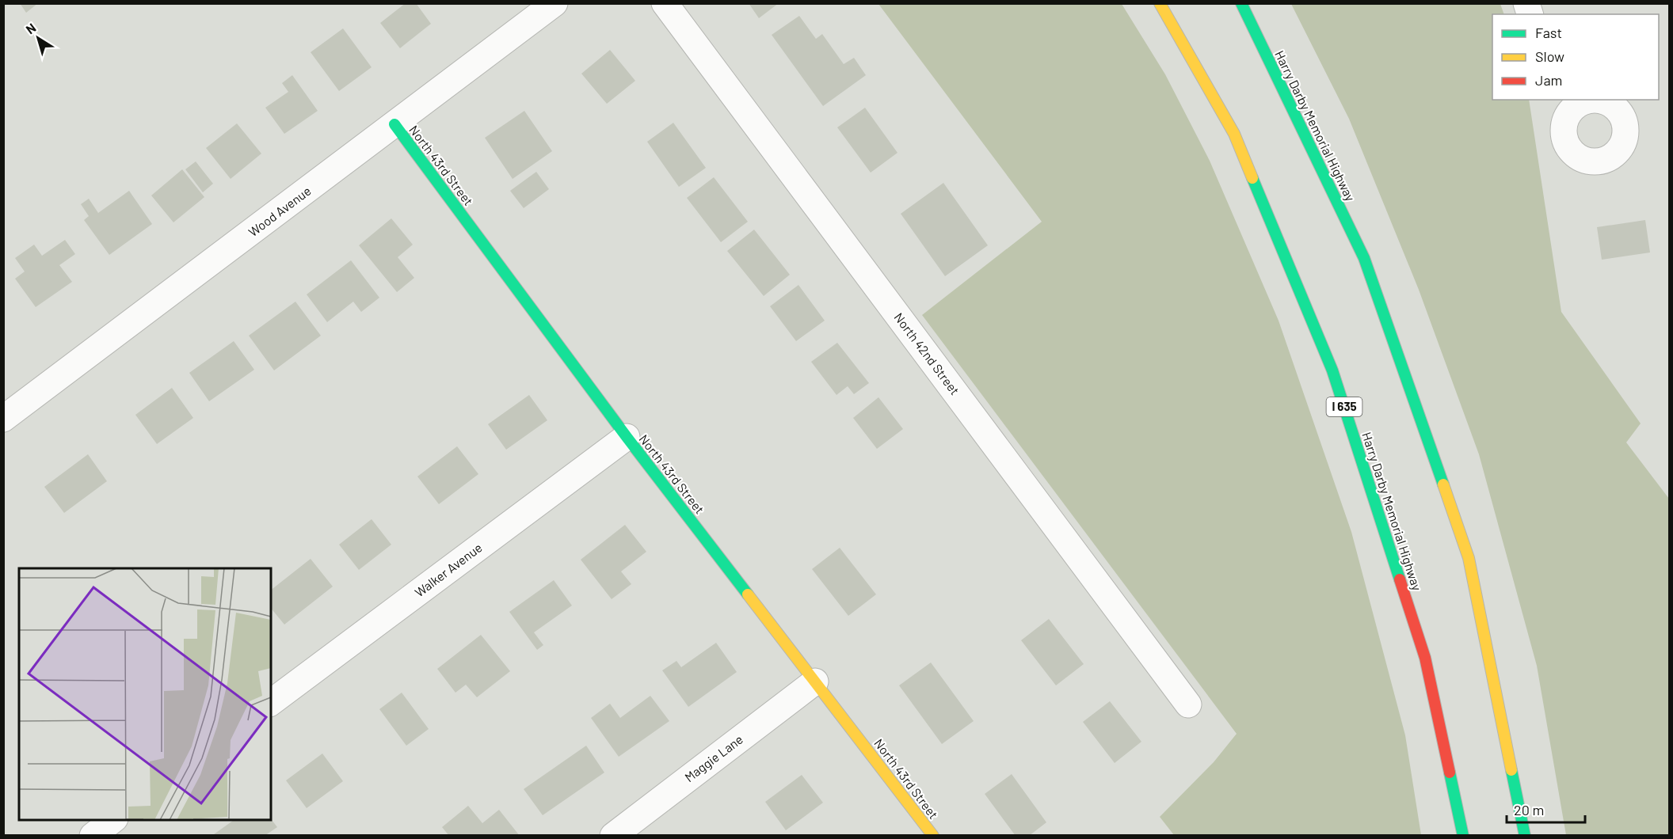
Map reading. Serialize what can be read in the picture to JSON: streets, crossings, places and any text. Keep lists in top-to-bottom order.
{
  "streets": {
    "main road": ["Harry Darby Memorial Highway", "North 43rd Street", "I 635"],
    "street": [
      "Wood Avenue",
      "North 42nd Street",
      "Walker Avenue",
      "Maggie Lane"
    ]
  },
  "crossings": [
    ["North 43rd Street", "Wood Avenue"],
    ["North 43rd Street", "Walker Avenue"],
    ["North 43rd Street", "Maggie Lane"]
  ],
  "legend": ["Fast", "Slow", "Jam"],
  "scale_bar": "20 m",
  "north": "top left"
}
